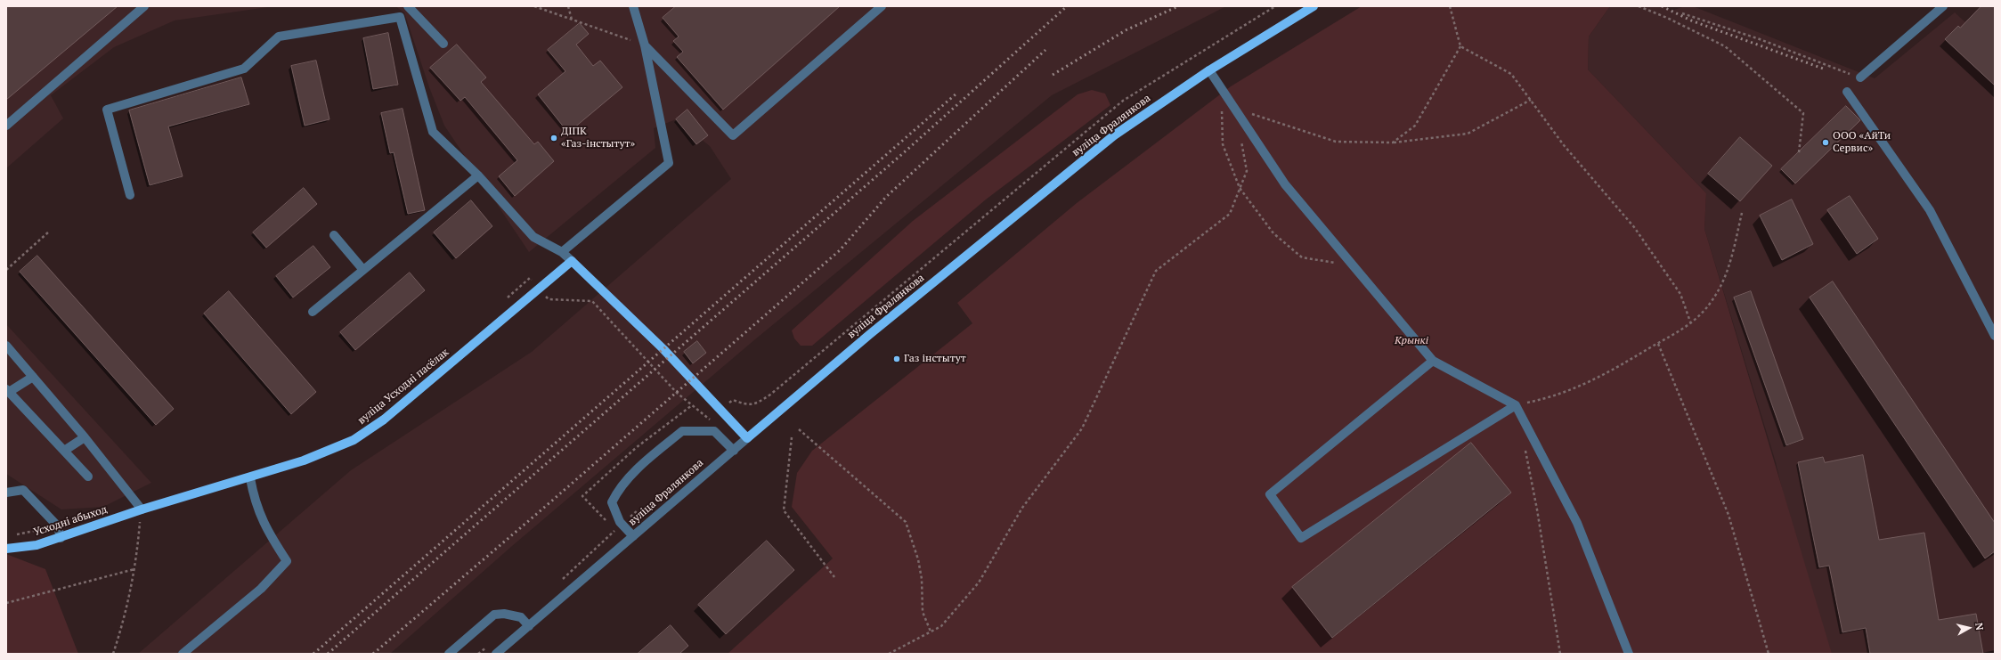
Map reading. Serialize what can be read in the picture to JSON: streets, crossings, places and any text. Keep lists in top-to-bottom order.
{
  "streets": {
    "main road": ["вуліца Фралянкова", "вуліца Усходні пасёлак", "Усходні абыход"]
  },
  "crossings": [
    ["вуліца Усходні пасёлак", "Усходні абыход"]
  ],
  "parks": ["Крынкі"],
  "places": ["ДІПК «Газ-інстытут»", "ООО «АйТи Сервис»", "Газ інстытут"],
  "north": "right"
}
